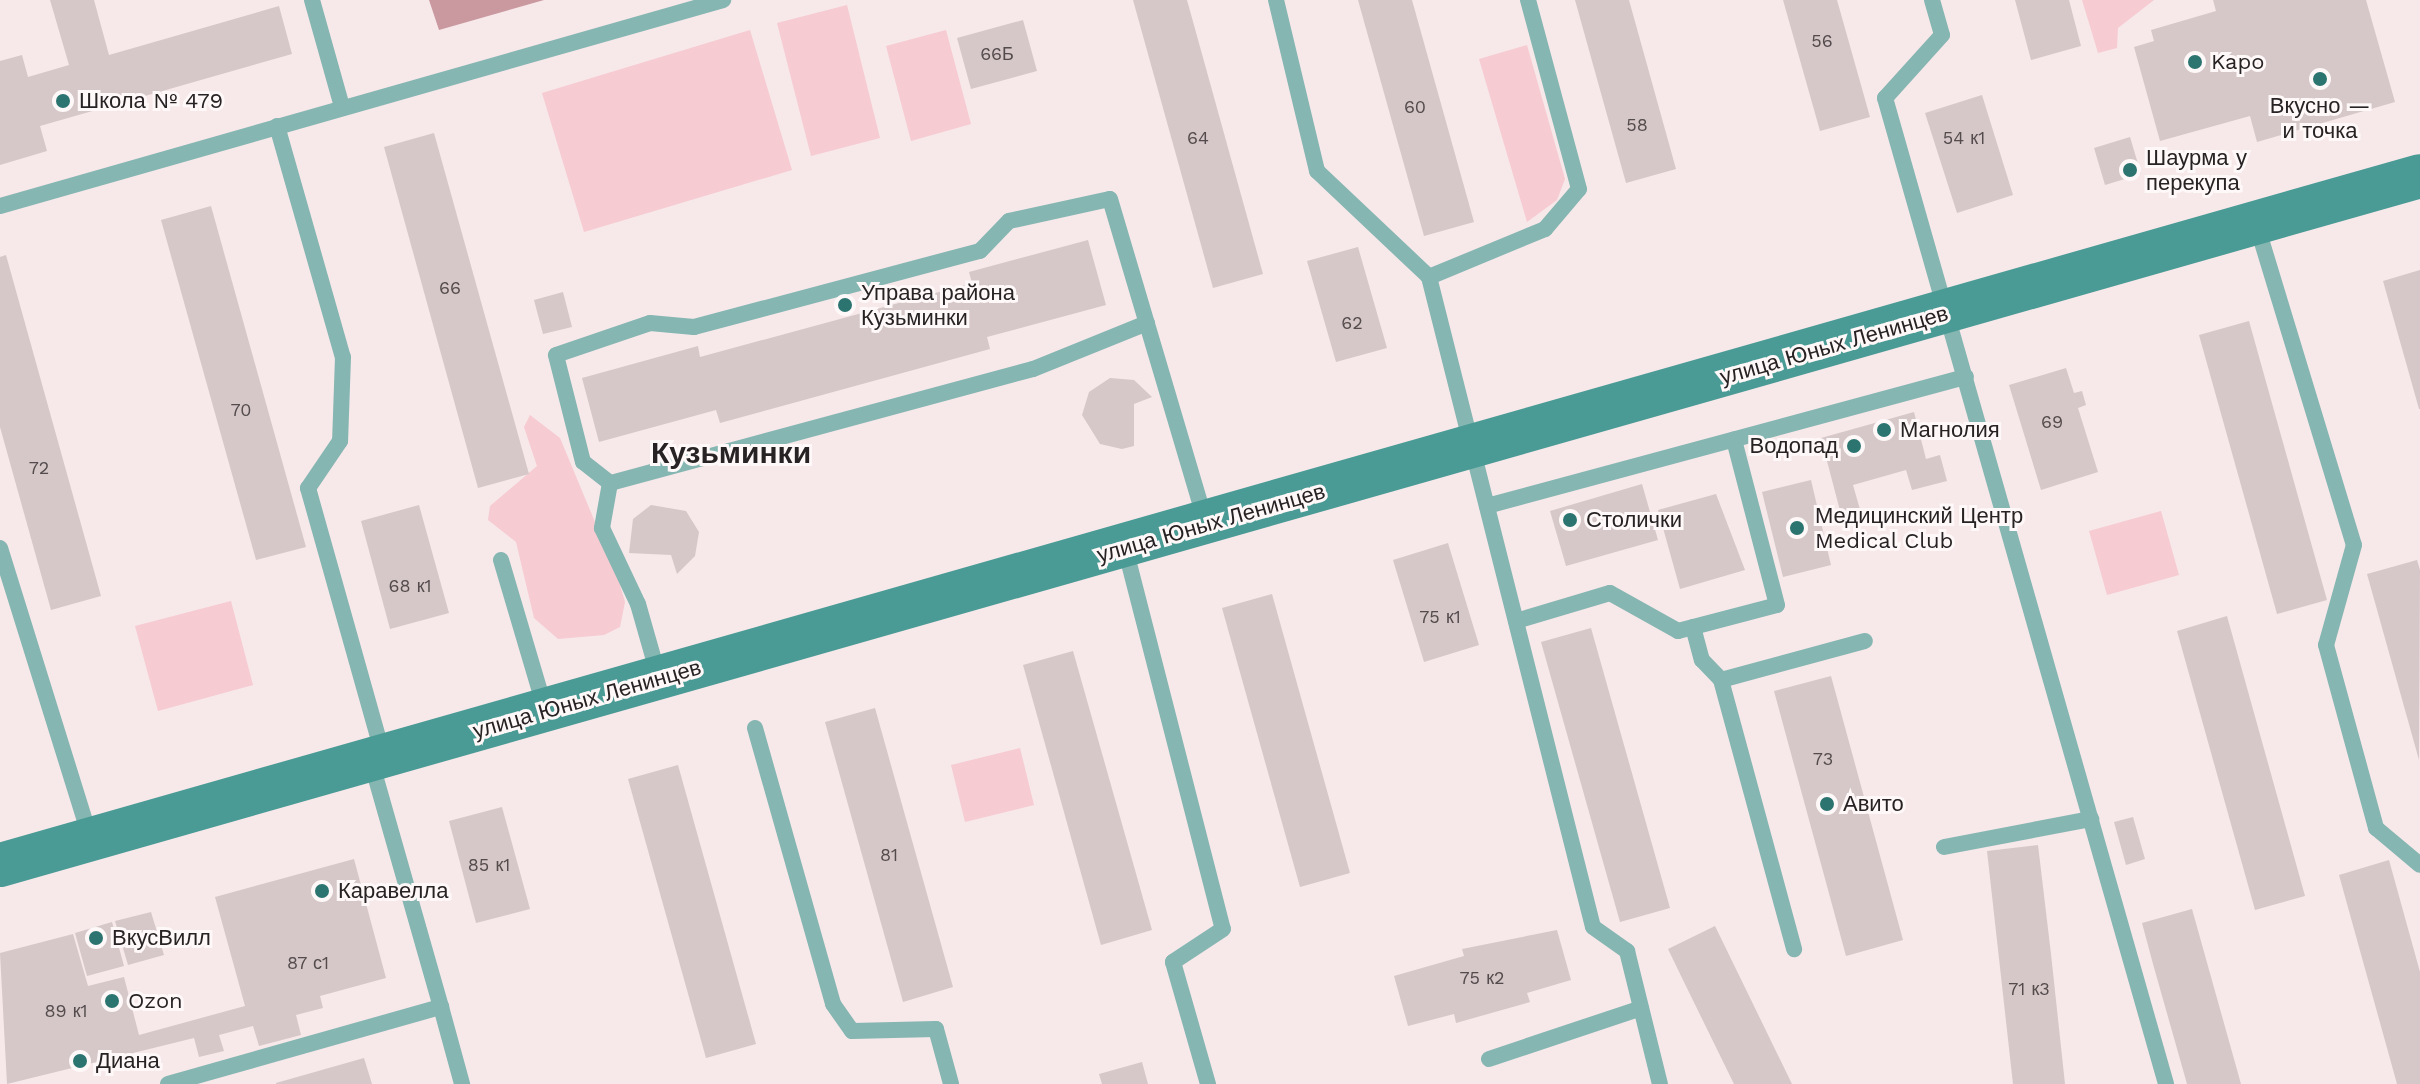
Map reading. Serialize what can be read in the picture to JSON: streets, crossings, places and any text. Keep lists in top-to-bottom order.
{
  "streets": {
    "main road": ["улица Юных Ленинцев"]
  },
  "districts": ["Кузьминки"],
  "places": [
    "Kapo",
    "Вкусно — и точка",
    "Школа № 479",
    "Шаурма у перекупа",
    "Управа района Кузьминки",
    "Магнолия",
    "Водопад",
    "Столички",
    "Медицинский Центр Medical Club",
    "Авито",
    "Каравелла",
    "ВкусВилл",
    "Ozon",
    "Диана"
  ],
  "house_numbers": [
    "56",
    "66Б",
    "60",
    "58",
    "64",
    "54 к1",
    "66",
    "62",
    "70",
    "69",
    "72",
    "68 к1",
    "75 к1",
    "73",
    "81",
    "85 к1",
    "87 с1",
    "75 к2",
    "71 к3",
    "89 к1"
  ]
}
